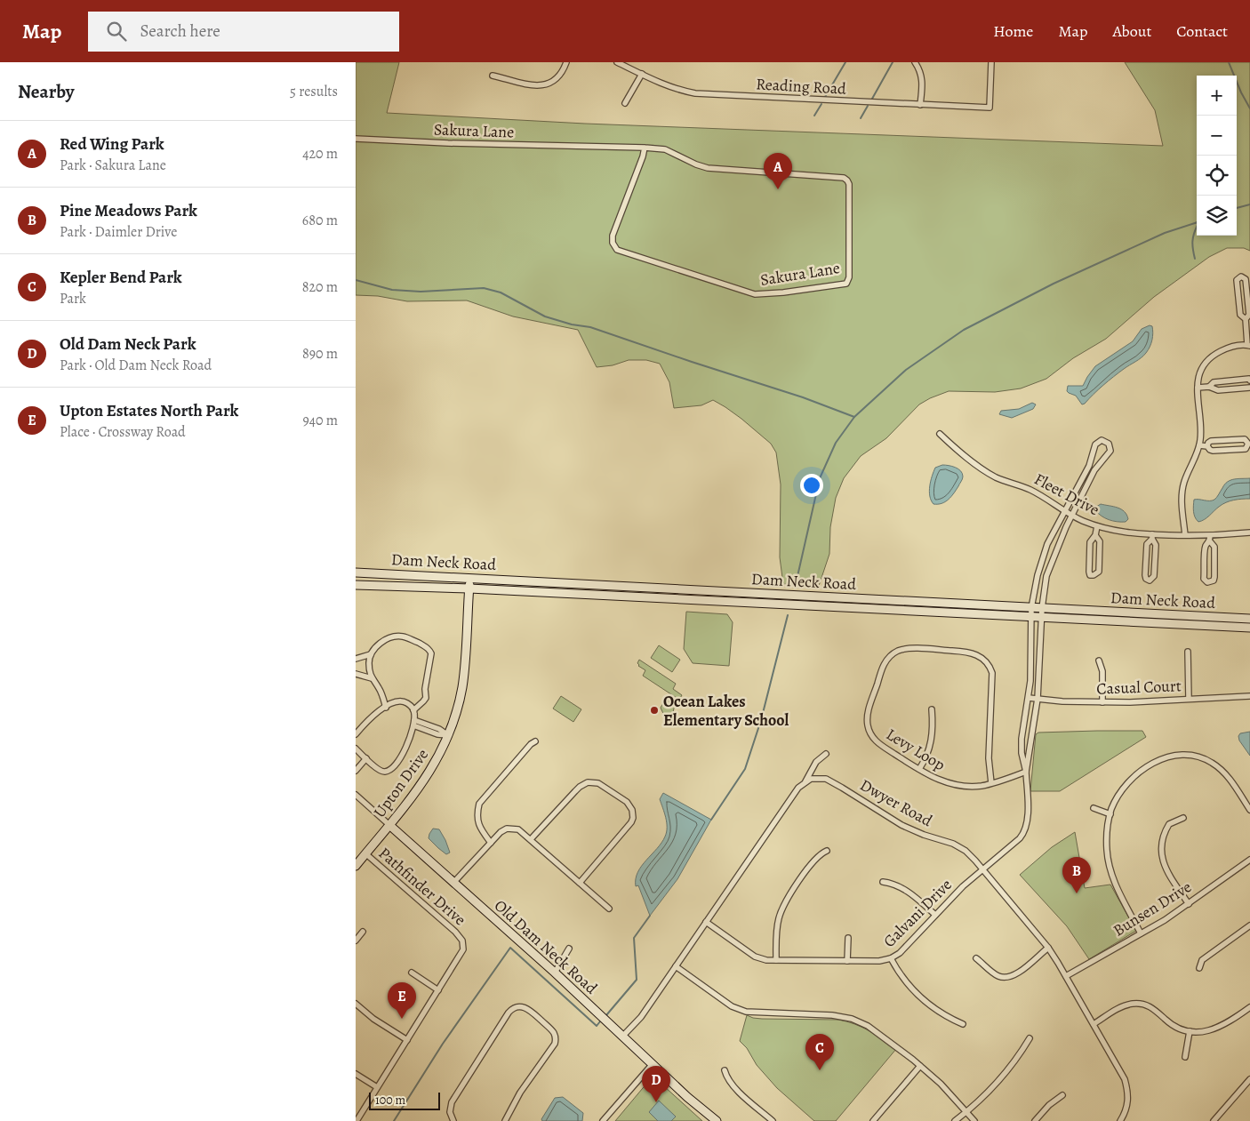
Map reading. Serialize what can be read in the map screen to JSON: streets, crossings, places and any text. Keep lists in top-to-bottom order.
{
  "streets": {
    "main road": ["Dam Neck Road", "Upton Drive", "Old Dam Neck Road"],
    "street": [
      "Reading Road",
      "Sakura Lane",
      "Fleet Drive",
      "Casual Court",
      "Levy Loop",
      "Dwyer Road",
      "Pathfinder Drive",
      "Bunsen Drive",
      "Galvani Drive"
    ]
  },
  "crossings": [
    ["Fleet Drive", "Galvani Drive"],
    ["Dam Neck Road", "Upton Drive"],
    ["Dam Neck Road", "Galvani Drive"],
    ["Casual Court", "Galvani Drive"],
    ["Levy Loop", "Galvani Drive"],
    ["Upton Drive", "Pathfinder Drive"],
    ["Upton Drive", "Old Dam Neck Road"],
    ["Dwyer Road", "Bunsen Drive"],
    ["Dwyer Road", "Galvani Drive"]
  ],
  "places": ["Ocean Lakes Elementary School"],
  "scale_bar": "100 m",
  "page": {
    "header": "Map",
    "search": "Search here",
    "nav": [
      "Home",
      "Map",
      "About",
      "Contact"
    ],
    "heading": ["Nearby", "5 results"],
    "map_buttons": ["+", "−"],
    "list": [
      {
        "mark": "A",
        "name": "Red Wing Park",
        "note": "Park · Sakura Lane",
        "value": "420 m"
      },
      {
        "mark": "B",
        "name": "Pine Meadows Park",
        "note": "Park · Daimler Drive",
        "value": "680 m"
      },
      {
        "mark": "C",
        "name": "Kepler Bend Park",
        "note": "Park",
        "value": "820 m"
      },
      {
        "mark": "D",
        "name": "Old Dam Neck Park",
        "note": "Park · Old Dam Neck Road",
        "value": "890 m"
      },
      {
        "mark": "E",
        "name": "Upton Estates North Park",
        "note": "Place · Crossway Road",
        "value": "940 m"
      }
    ],
    "pins": [
      "A",
      "B",
      "E",
      "C",
      "D"
    ],
    "scale": "100 m"
  }
}
